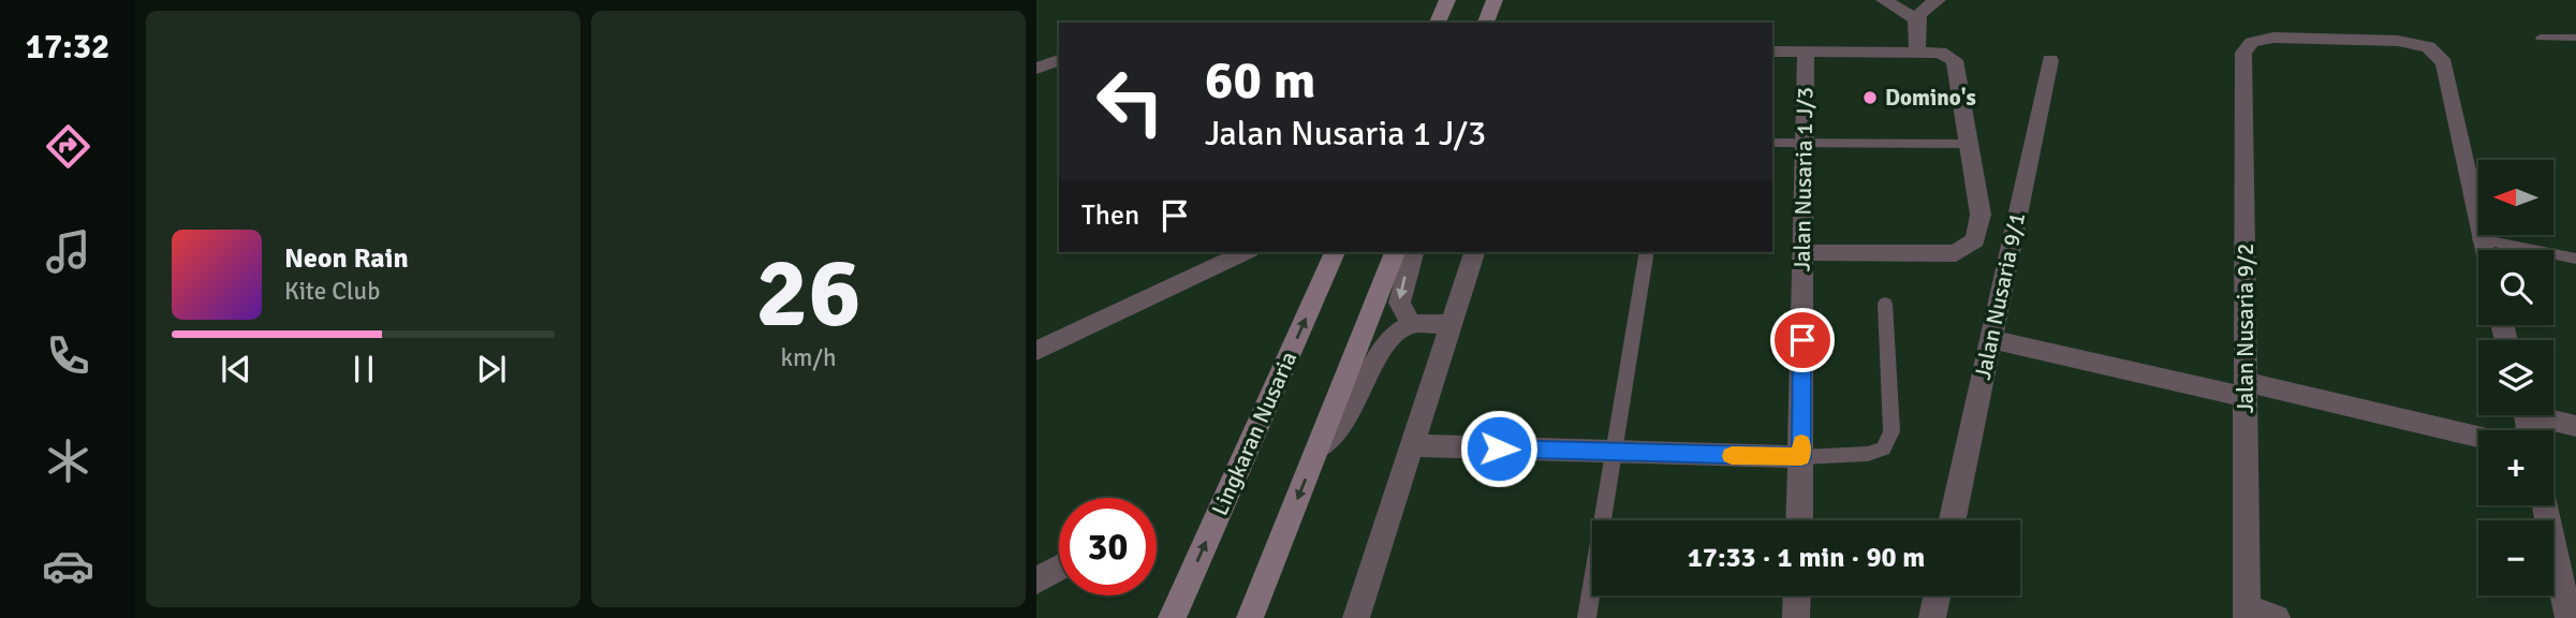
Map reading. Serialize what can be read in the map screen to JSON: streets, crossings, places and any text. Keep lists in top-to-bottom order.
{
  "streets": {
    "main road": ["Lingkaran Nusaria"],
    "street": ["Jalan Nusaria 1 J/3", "Jalan Nusaria 9/1", "Jalan Nusaria 9/2"]
  },
  "places": ["Domino's"],
  "north": "left",
  "page": {
    "tabs": "17:32",
    "tile": ["26", "km/h"],
    "turn": ["60 m", "Jalan Nusaria 1 J/3"],
    "map_buttons": ["+", "−"],
    "then": "Then",
    "song": ["Neon Rain", "Kite Club"],
    "limit": "30",
    "trip": "17:33 · 1 min · 90 m"
  }
}
